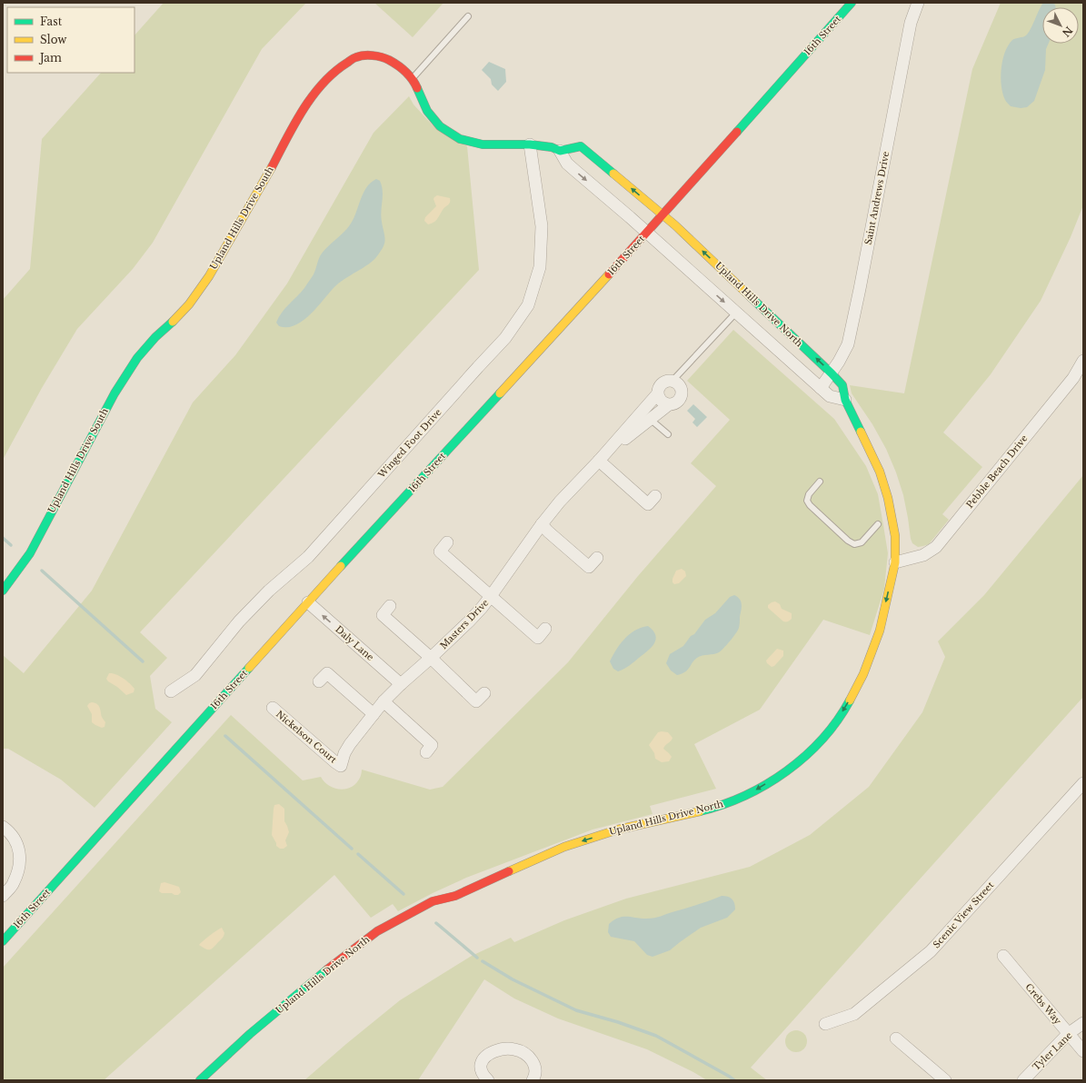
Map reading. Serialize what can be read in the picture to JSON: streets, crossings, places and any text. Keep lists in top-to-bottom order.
{
  "streets": {
    "street": [
      "16th Street",
      "Saint Andrews Drive",
      "Upland Hills Drive South",
      "Upland Hills Drive North",
      "Winged Foot Drive",
      "Pebble Beach Drive",
      "Masters Drive",
      "Daly Lane",
      "Nickelson Court",
      "Scenic View Street",
      "Crebs Way",
      "Tyler Lane"
    ]
  },
  "crossings": [
    ["16th Street", "Upland Hills Drive South"],
    ["16th Street", "Upland Hills Drive North"],
    ["16th Street", "Daly Lane"],
    ["Saint Andrews Drive", "Upland Hills Drive North"],
    ["Upland Hills Drive South", "Upland Hills Drive North"],
    ["Upland Hills Drive South", "Winged Foot Drive"],
    ["Upland Hills Drive North", "Pebble Beach Drive"],
    ["Masters Drive", "Daly Lane"],
    ["Masters Drive", "Nickelson Court"],
    ["Crebs Way", "Tyler Lane"]
  ],
  "one_way": ["Daly Lane"],
  "legend": ["Fast", "Slow", "Jam"],
  "north": "bottom right"
}
